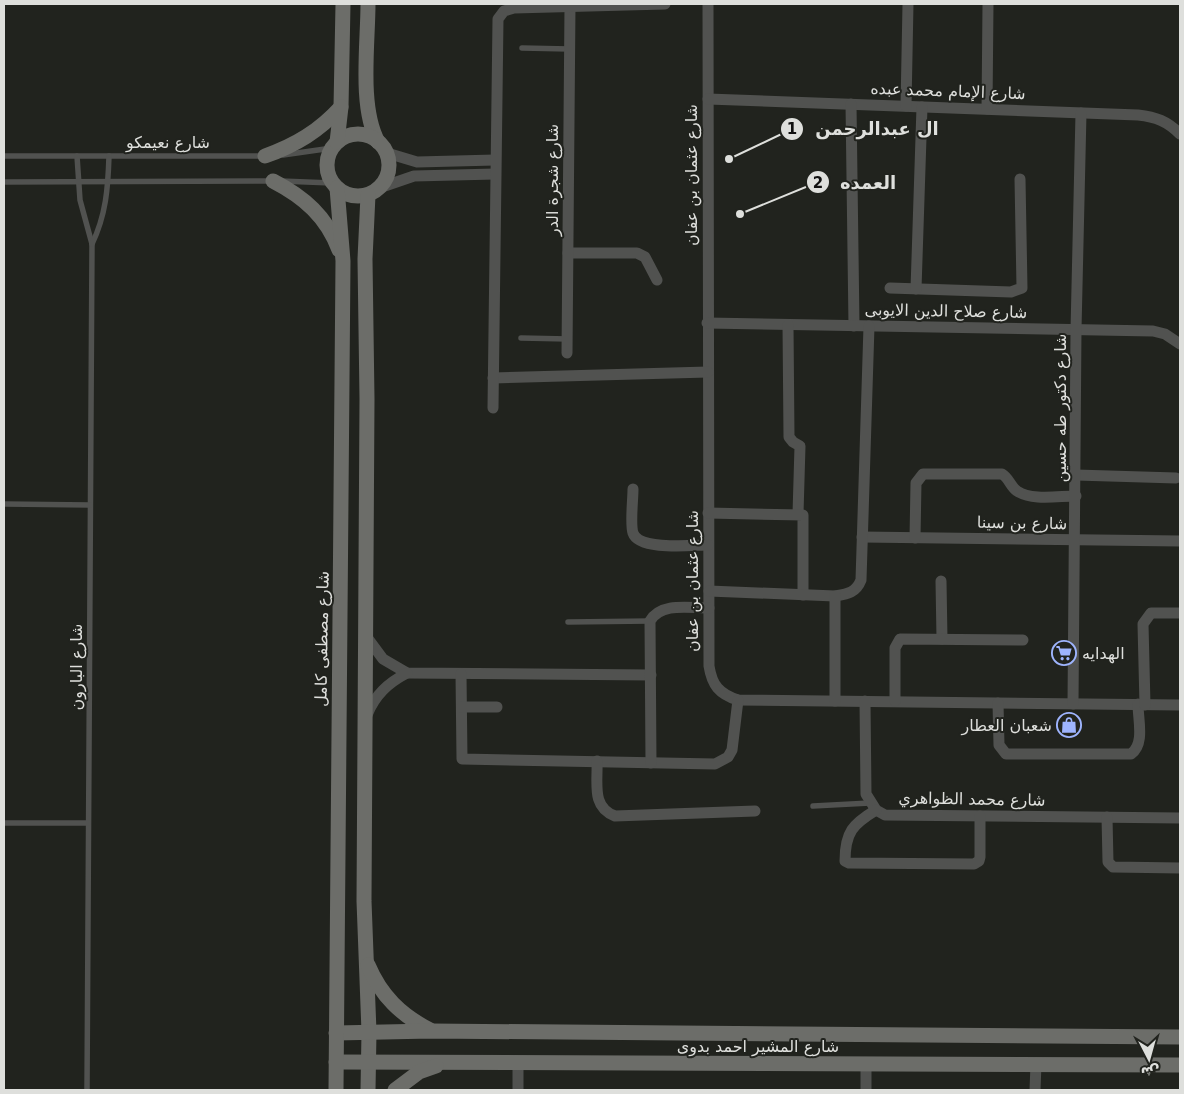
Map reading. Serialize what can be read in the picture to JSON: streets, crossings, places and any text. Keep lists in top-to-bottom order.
{
  "streets": {
    "street": [
      "شارع الإمام محمد عبده",
      "شارع عثمان بن عفان",
      "شارع شجرة الدر",
      "شارع صلاح الدين الايوبى",
      "شارع دكتور طه حسين",
      "شارع بن سينا",
      "شارع مصطفى كامل",
      "شارع محمد الظواهري",
      "شارع المشير احمد بدوى"
    ],
    "lane": ["شارع نعيمكو", "شارع البارون"]
  },
  "crossings": [
    ["شارع الإمام محمد عبده", "شارع عثمان بن عفان"],
    ["شارع الإمام محمد عبده", "شارع دكتور طه حسين"],
    ["شارع نعيمكو", "شارع مصطفى كامل"],
    ["شارع نعيمكو", "شارع البارون"],
    ["شارع عثمان بن عفان", "شارع صلاح الدين الايوبى"],
    ["شارع عثمان بن عفان", "شارع دكتور طه حسين"],
    ["شارع صلاح الدين الايوبى", "شارع دكتور طه حسين"],
    ["شارع دكتور طه حسين", "شارع بن سينا"],
    ["شارع مصطفى كامل", "شارع المشير احمد بدوى"]
  ],
  "places": {
    "other": ["ال عبدالرحمن", "العمده"],
    "supermarket": ["الهدايه"],
    "shop": ["شعبان العطار"]
  },
  "north": "bottom"
}
